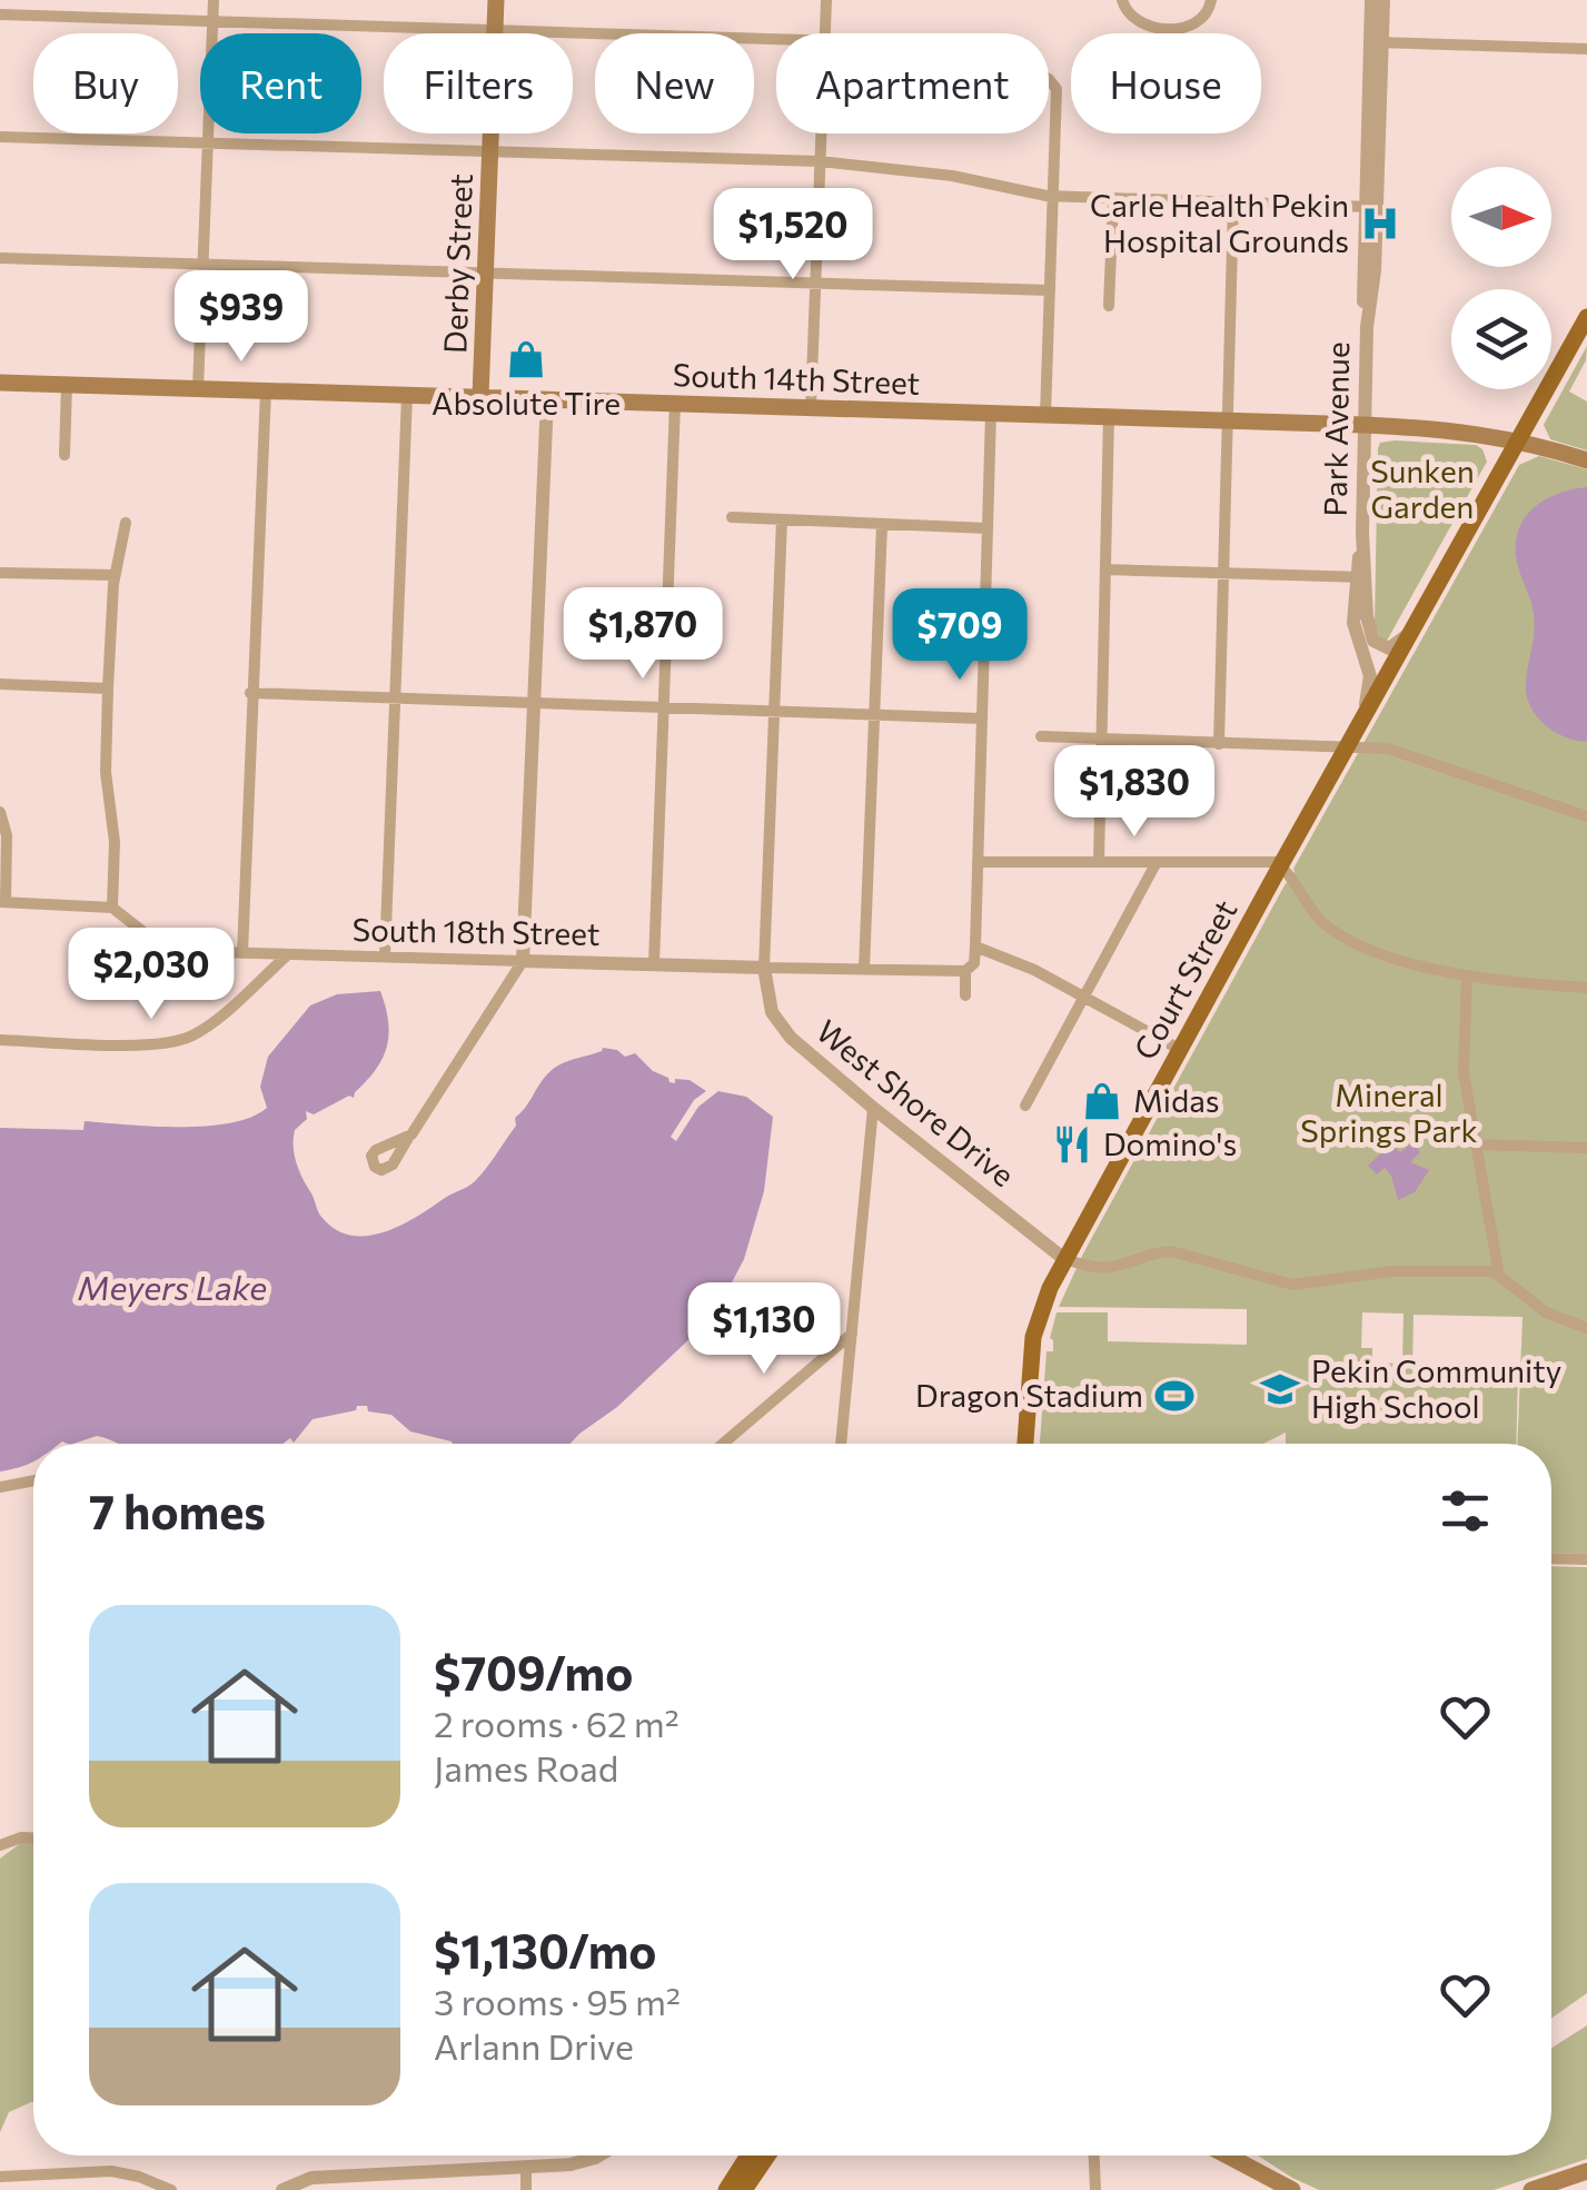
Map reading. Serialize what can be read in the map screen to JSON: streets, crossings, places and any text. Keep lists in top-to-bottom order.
{
  "streets": {
    "main road": ["Derby Street", "South 14th Street", "Court Street"],
    "street": ["Park Avenue", "South 18th Street", "West Shore Drive"]
  },
  "crossings": [
    ["Derby Street", "South 14th Street"],
    ["South 14th Street", "Park Avenue"],
    ["South 14th Street", "Court Street"],
    ["Park Avenue", "Court Street"],
    ["South 18th Street", "West Shore Drive"],
    ["Court Street", "West Shore Drive"]
  ],
  "water": ["Meyers Lake"],
  "parks": ["Sunken Garden", "Mineral Springs Park"],
  "places": {
    "hospital": ["Carle Health Pekin Hospital Grounds"],
    "shop": ["Absolute Tire", "Midas"],
    "restaurant": ["Domino's"],
    "school or university": ["Pekin Community High School"],
    "sports": ["Dragon Stadium"]
  },
  "north": "right",
  "page": {
    "chip": [
      "Buy",
      "Rent",
      "Filters",
      "New",
      "Apartment",
      "House"
    ],
    "price": [
      "$1,520",
      "$939",
      "$1,870",
      "$709",
      "$1,830",
      "$2,030",
      "$1,130"
    ],
    "heading": "7 homes",
    "list": [
      {
        "name": "$709/mo",
        "note": "2 rooms · 62 m² · James Road"
      },
      {
        "name": "$1,130/mo",
        "note": "3 rooms · 95 m² · Arlann Drive"
      }
    ]
  }
}
